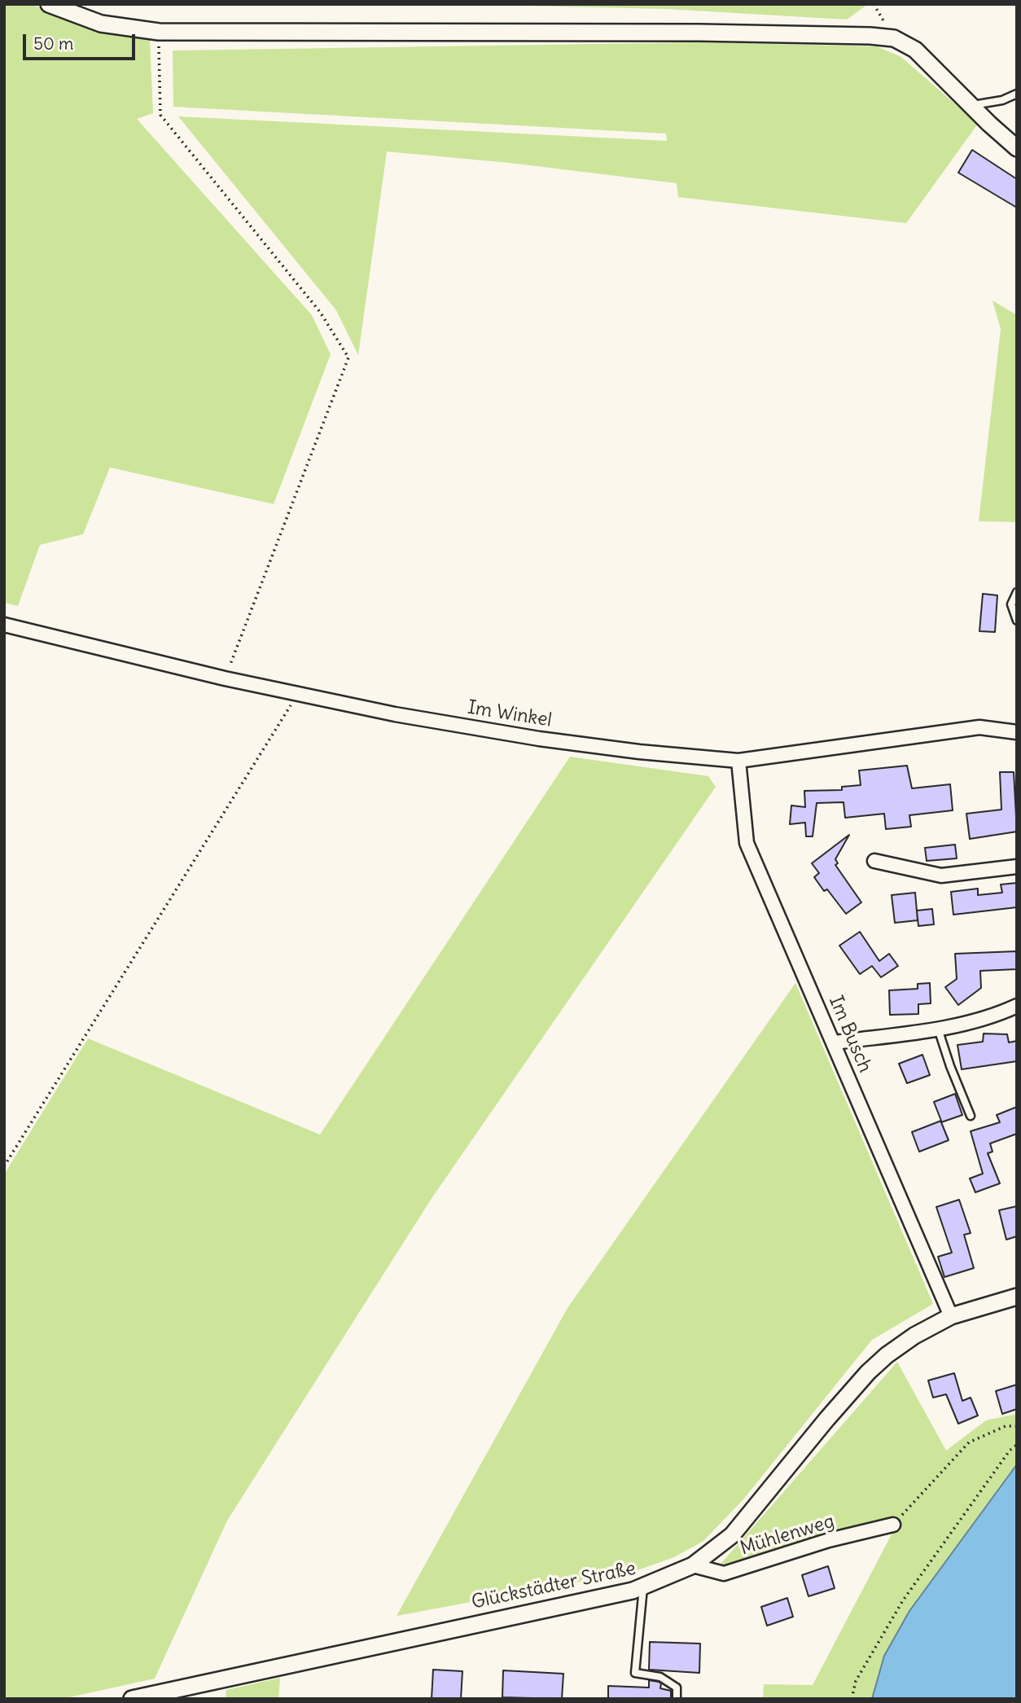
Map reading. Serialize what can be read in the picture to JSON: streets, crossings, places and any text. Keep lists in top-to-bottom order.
{
  "streets": {
    "street": [
      "Im Winkel",
      "Im Busch",
      "Mühlenweg",
      "Glückstädter Straße"
    ]
  },
  "crossings": [
    ["Im Winkel", "Im Busch"],
    ["Im Busch", "Glückstädter Straße"],
    ["Mühlenweg", "Glückstädter Straße"]
  ],
  "scale_bar": "50 m"
}
